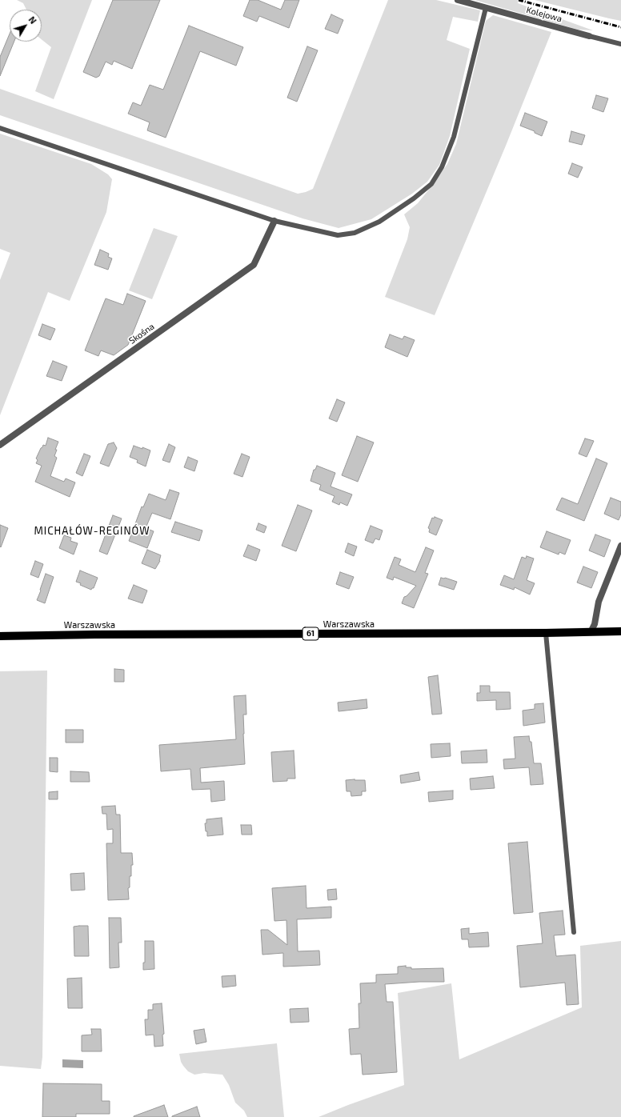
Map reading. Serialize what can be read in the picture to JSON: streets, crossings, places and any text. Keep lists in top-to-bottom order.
{
  "streets": {
    "main road": ["Warszawska", "61"],
    "street": ["Kolejowa", "Skośna"]
  },
  "districts": ["MICHAŁÓW-REGINÓW"],
  "north": "top right"
}
